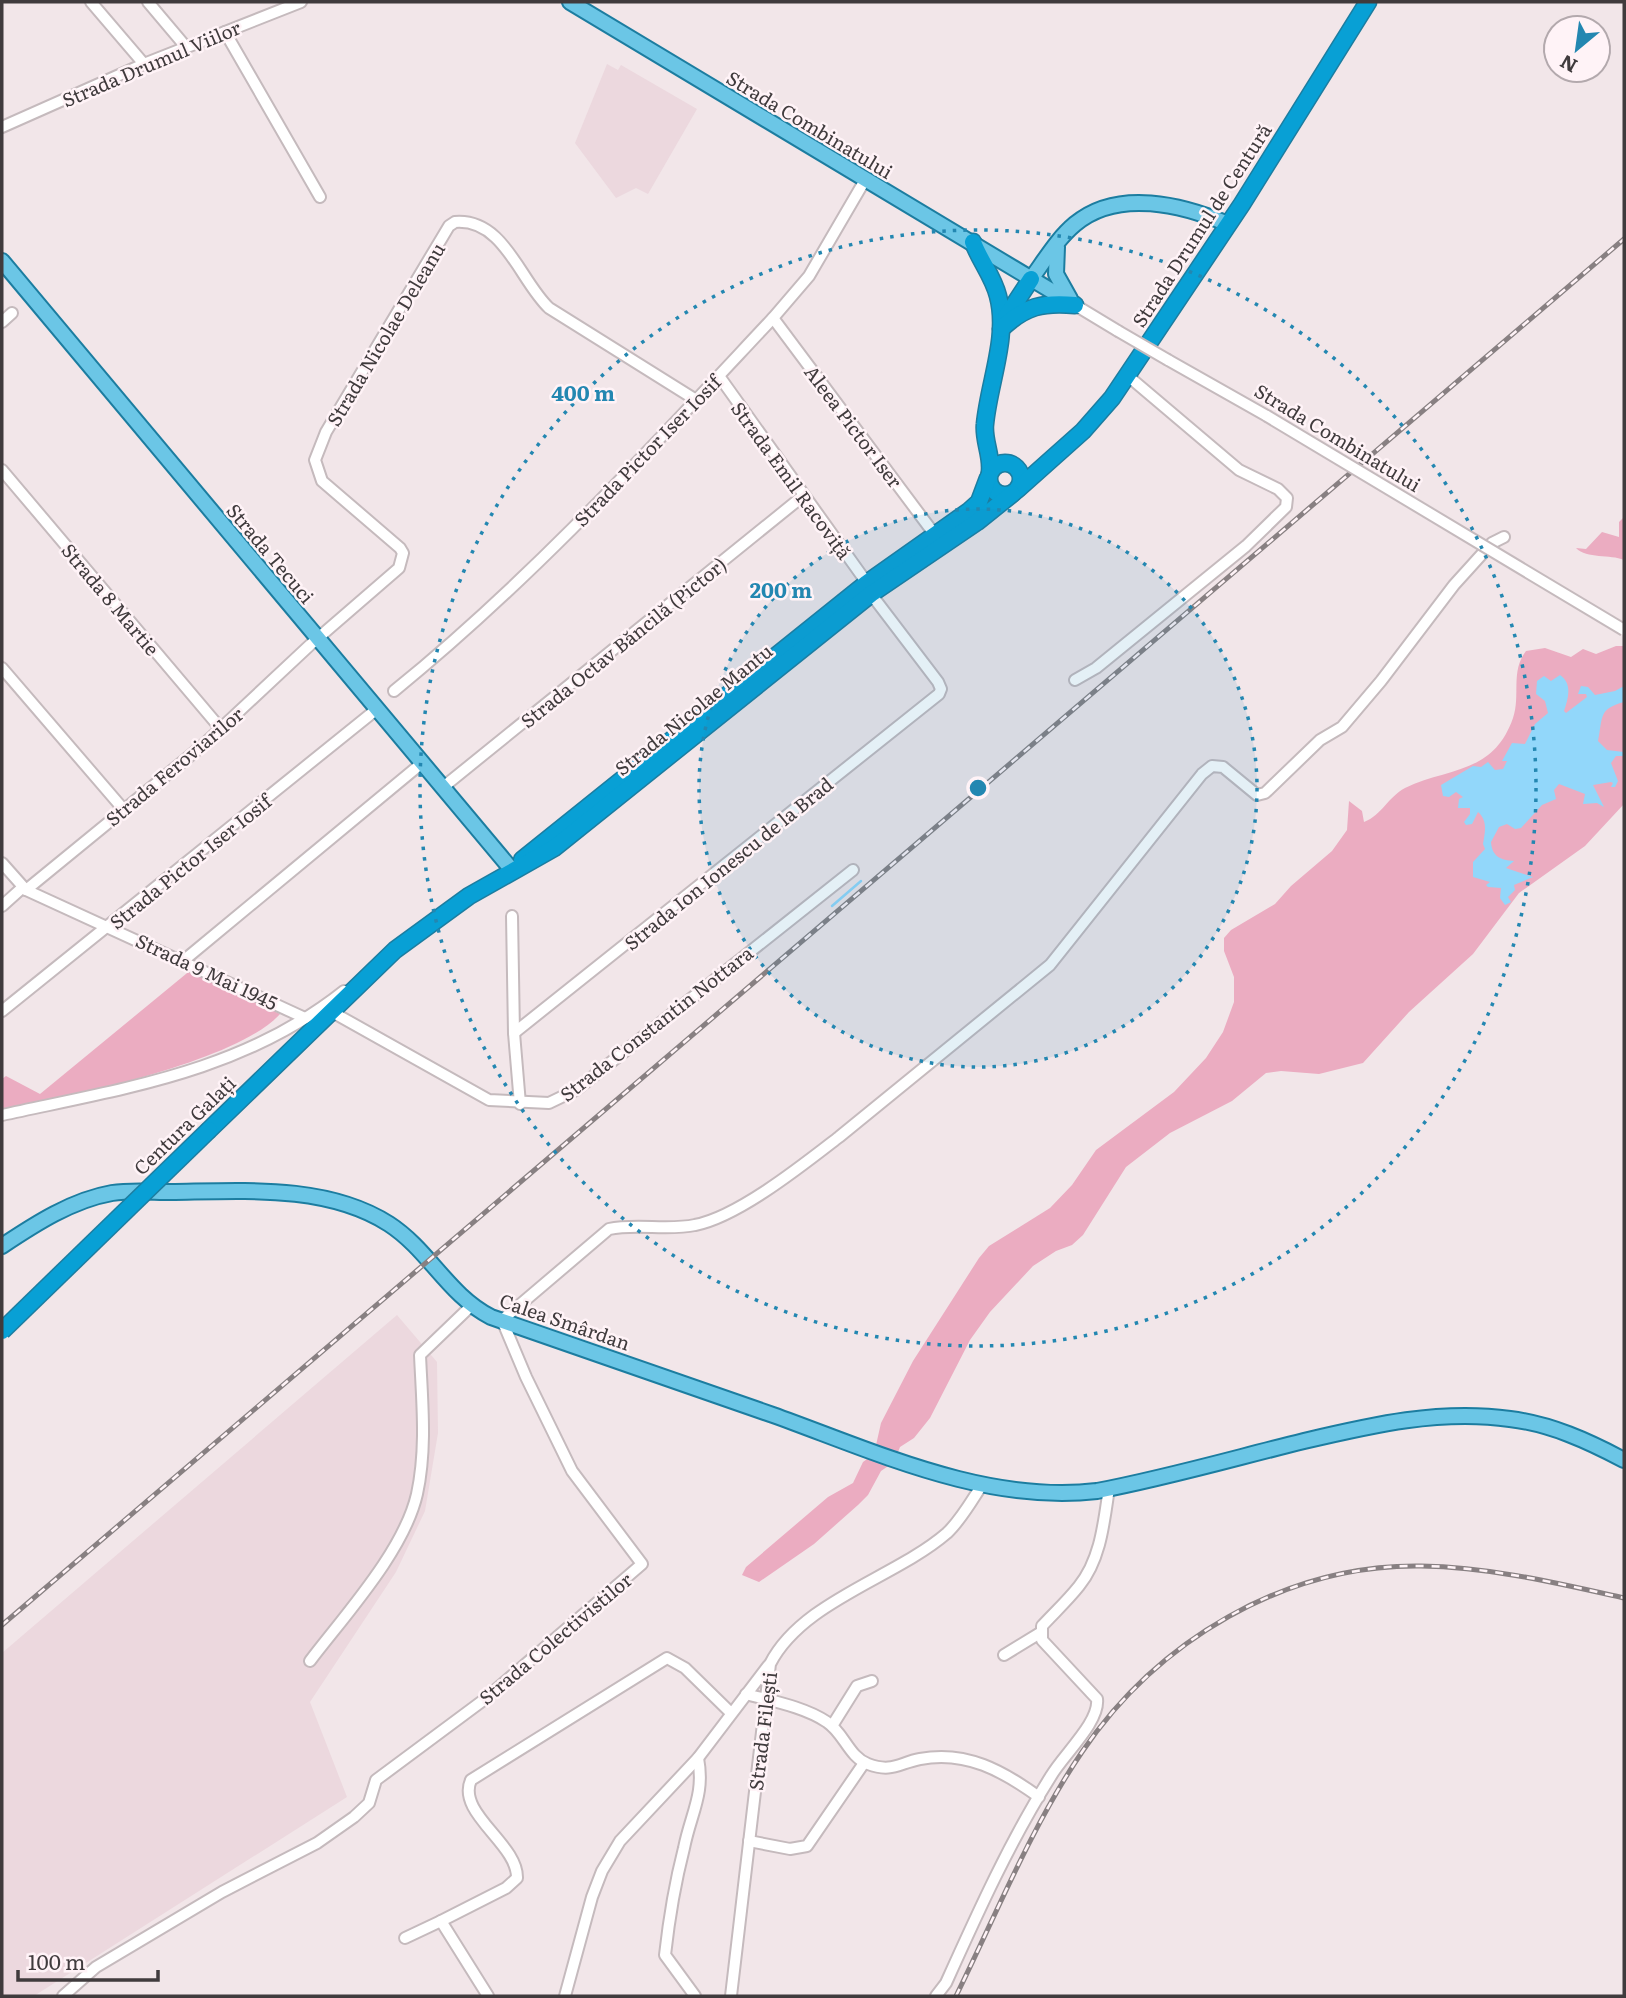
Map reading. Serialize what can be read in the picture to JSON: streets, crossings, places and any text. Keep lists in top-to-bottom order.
{
  "streets": {
    "highway": ["Strada Drumul de Centură", "Centura Galați"],
    "main road": ["Strada Combinatului", "Strada Tecuci", "Calea Smârdan"],
    "street": [
      "Strada Drumul Viilor",
      "Strada Nicolae Deleanu",
      "Aleea Pictor Iser",
      "Strada Pictor Iser Iosif",
      "Strada Emil Racoviță",
      "Strada 8 Martie",
      "Strada Octav Băncilă (Pictor)",
      "Strada Feroviarilor",
      "Strada Ion Ionescu de la Brad",
      "Strada 9 Mai 1945",
      "Strada Constantin Nottara",
      "Strada Colectivistilor",
      "Strada Filești"
    ]
  },
  "crossings": [
    ["Strada Combinatului", "Strada Pictor Iser Iosif"],
    ["Strada Nicolae Deleanu", "Strada Pictor Iser Iosif"],
    ["Strada Nicolae Deleanu", "Strada Tecuci"],
    ["Strada Nicolae Deleanu", "Strada Feroviarilor"],
    ["Aleea Pictor Iser", "Strada Pictor Iser Iosif"],
    ["Strada Pictor Iser Iosif", "Strada Emil Racoviță"],
    ["Strada Pictor Iser Iosif", "Strada Tecuci"],
    ["Strada Pictor Iser Iosif", "Strada 9 Mai 1945"],
    ["Strada Emil Racoviță", "Strada Octav Băncilă (Pictor)"],
    ["Strada Emil Racoviță", "Strada Ion Ionescu de la Brad"],
    ["Strada Tecuci", "Strada Octav Băncilă (Pictor)"],
    ["Strada Tecuci", "Strada Feroviarilor"],
    ["Strada 8 Martie", "Strada Feroviarilor"],
    ["Strada Feroviarilor", "Strada 9 Mai 1945"],
    ["Strada Constantin Nottara", "Centura Galați"],
    ["Calea Smârdan", "Strada Colectivistilor"],
    ["Calea Smârdan", "Strada Filești"]
  ],
  "scale_bar": "100 m",
  "north": "bottom left",
  "rings": ["400 m", "200 m"]
}
